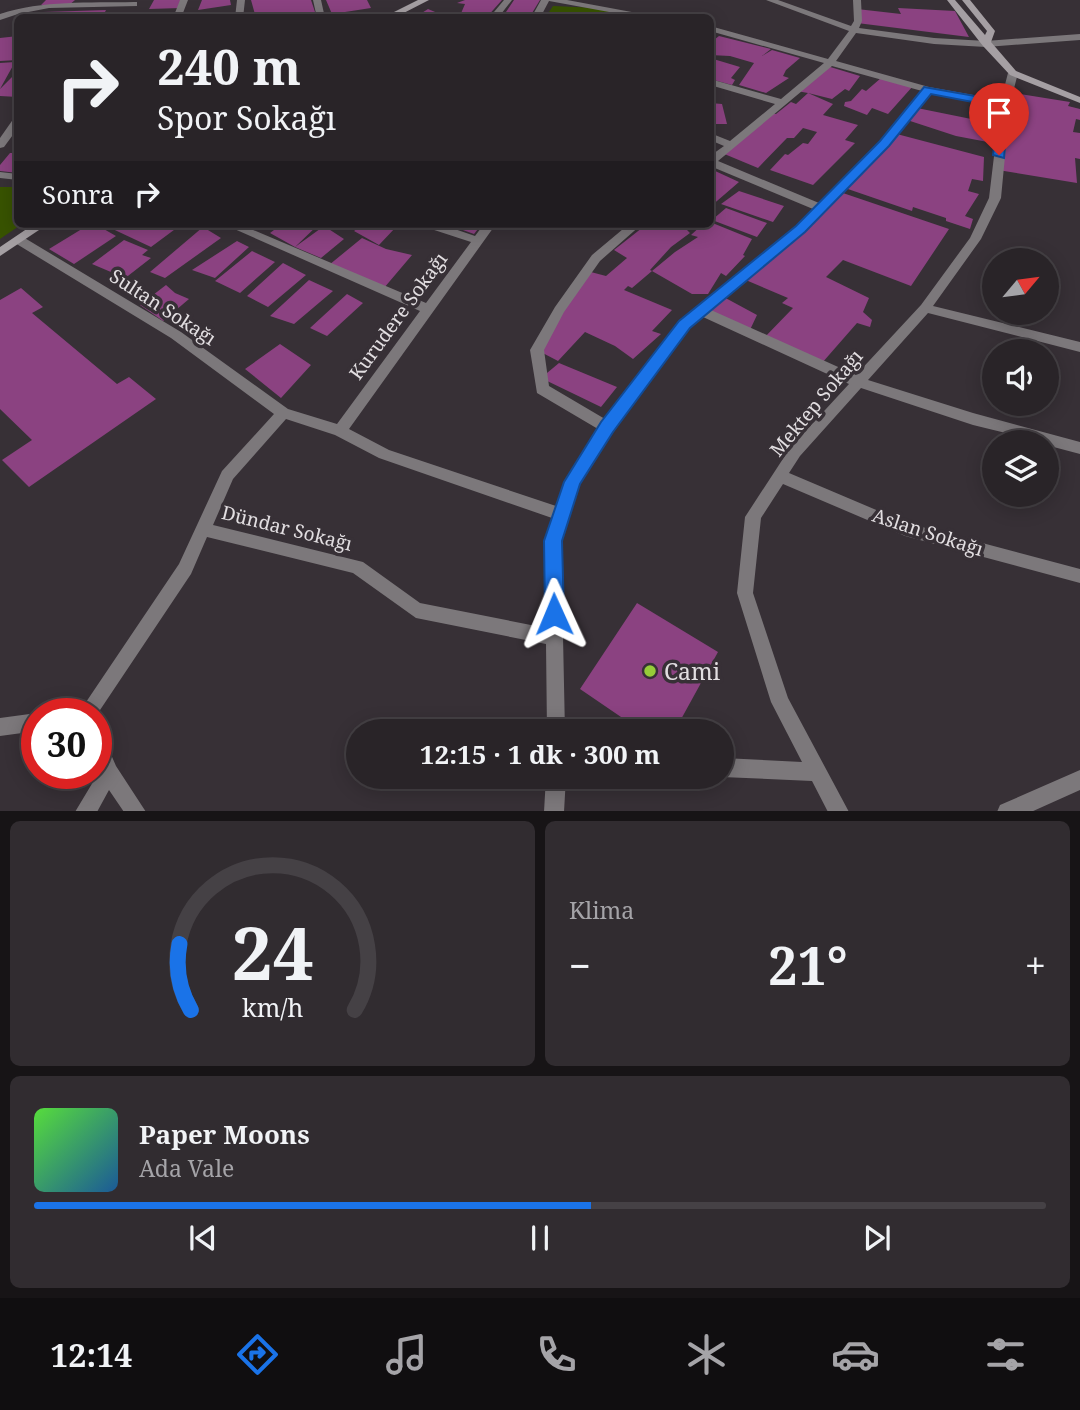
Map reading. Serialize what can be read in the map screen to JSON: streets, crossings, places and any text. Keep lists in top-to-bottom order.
{
  "streets": {
    "street": [
      "Sultan Sokağı",
      "Kurudere Sokağı",
      "Mektep Sokağı",
      "Dündar Sokağı",
      "Aslan Sokağı"
    ]
  },
  "crossings": [
    ["Sultan Sokağı", "Kurudere Sokağı"],
    ["Mektep Sokağı", "Aslan Sokağı"]
  ],
  "places": ["Cami"],
  "north": "top right",
  "page": {
    "turn": ["240 m", "Spor Sokağı"],
    "then": "Sonra",
    "limit": "30",
    "trip": "12:15 · 1 dk · 300 m",
    "tile": "Klima",
    "heat": ["−", "21°", "+"],
    "song": ["Paper Moons", "Ada Vale"],
    "tabs": "12:14",
    "gauge": ["24", "km/h"]
  }
}
